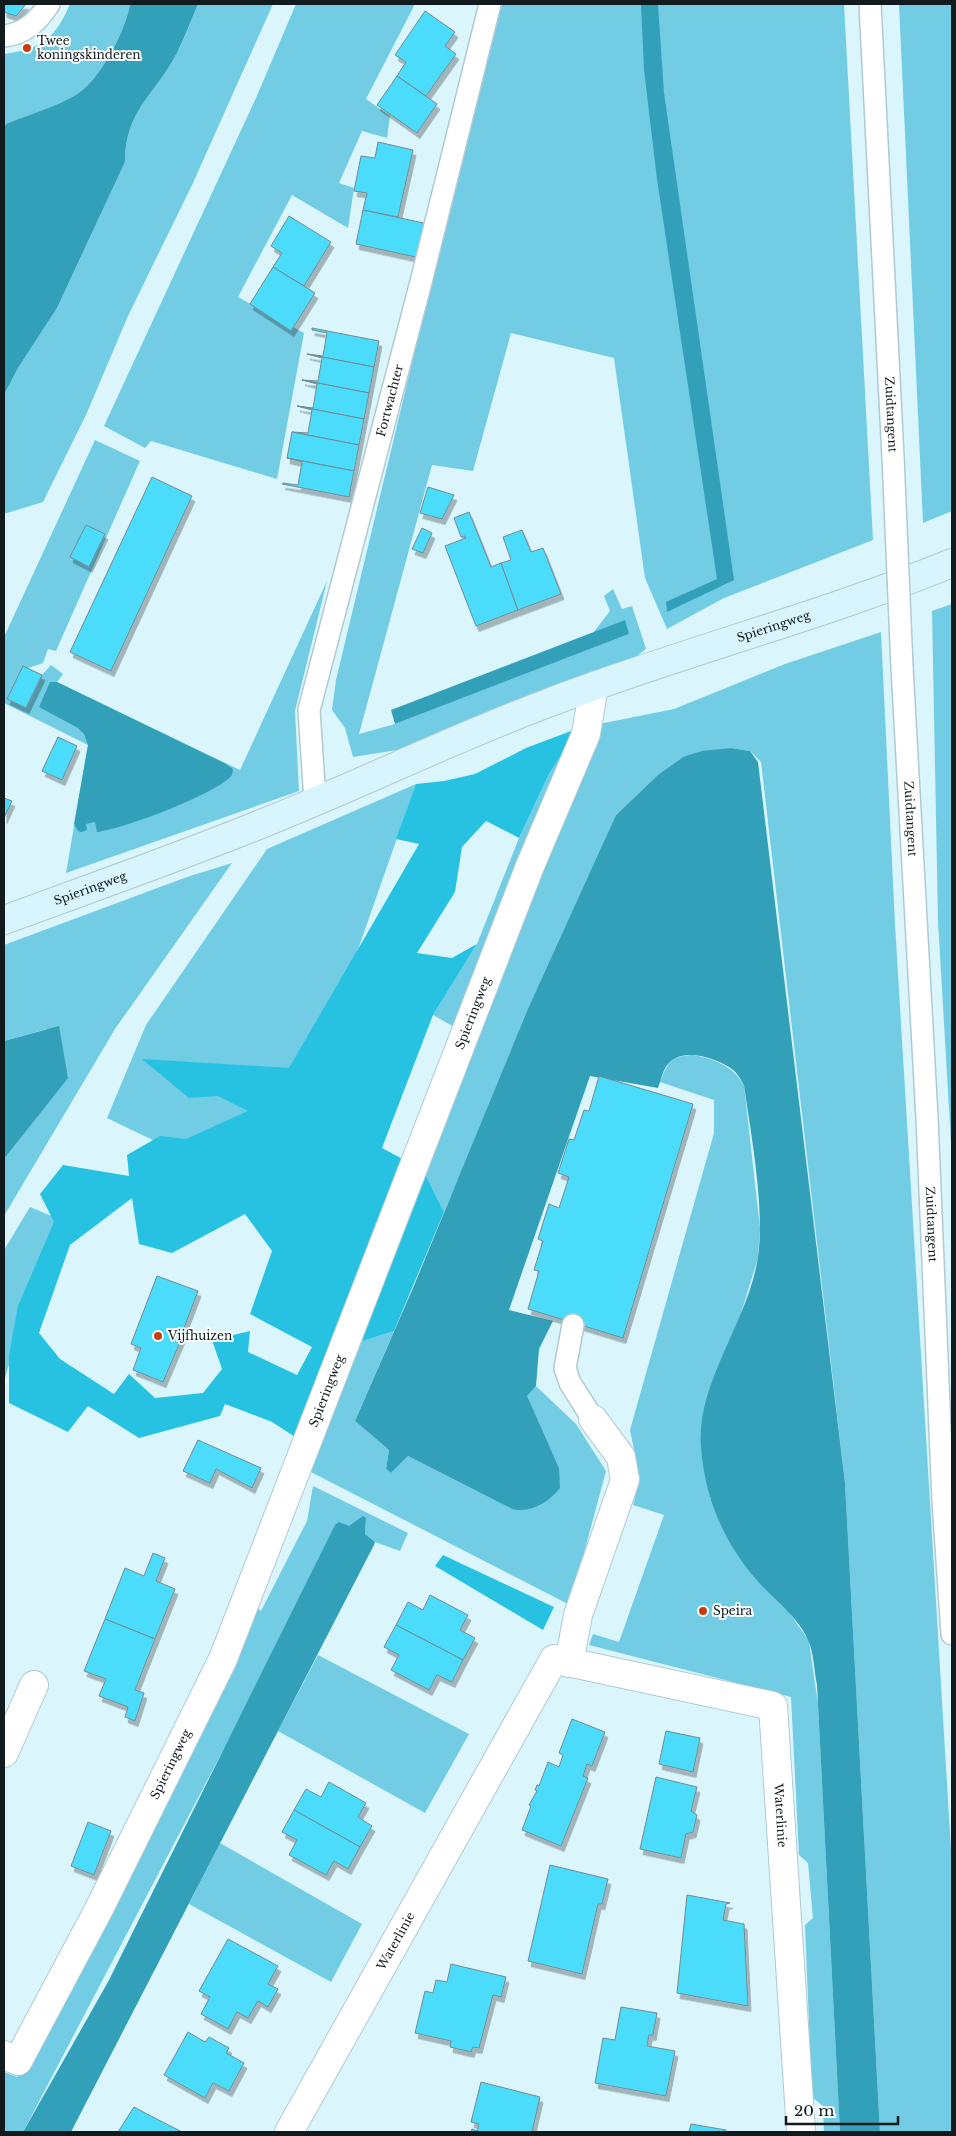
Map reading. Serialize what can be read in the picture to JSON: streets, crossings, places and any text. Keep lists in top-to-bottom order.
{
  "streets": {
    "street": ["Spieringweg", "Waterlinie"],
    "lane": ["Fortwachter", "Zuidtangent"]
  },
  "crossings": [
    ["Fortwachter", "Spieringweg"]
  ],
  "places": ["Twee koningskinderen", "Vijfhuizen", "Speira"],
  "scale_bar": "20 m"
}
